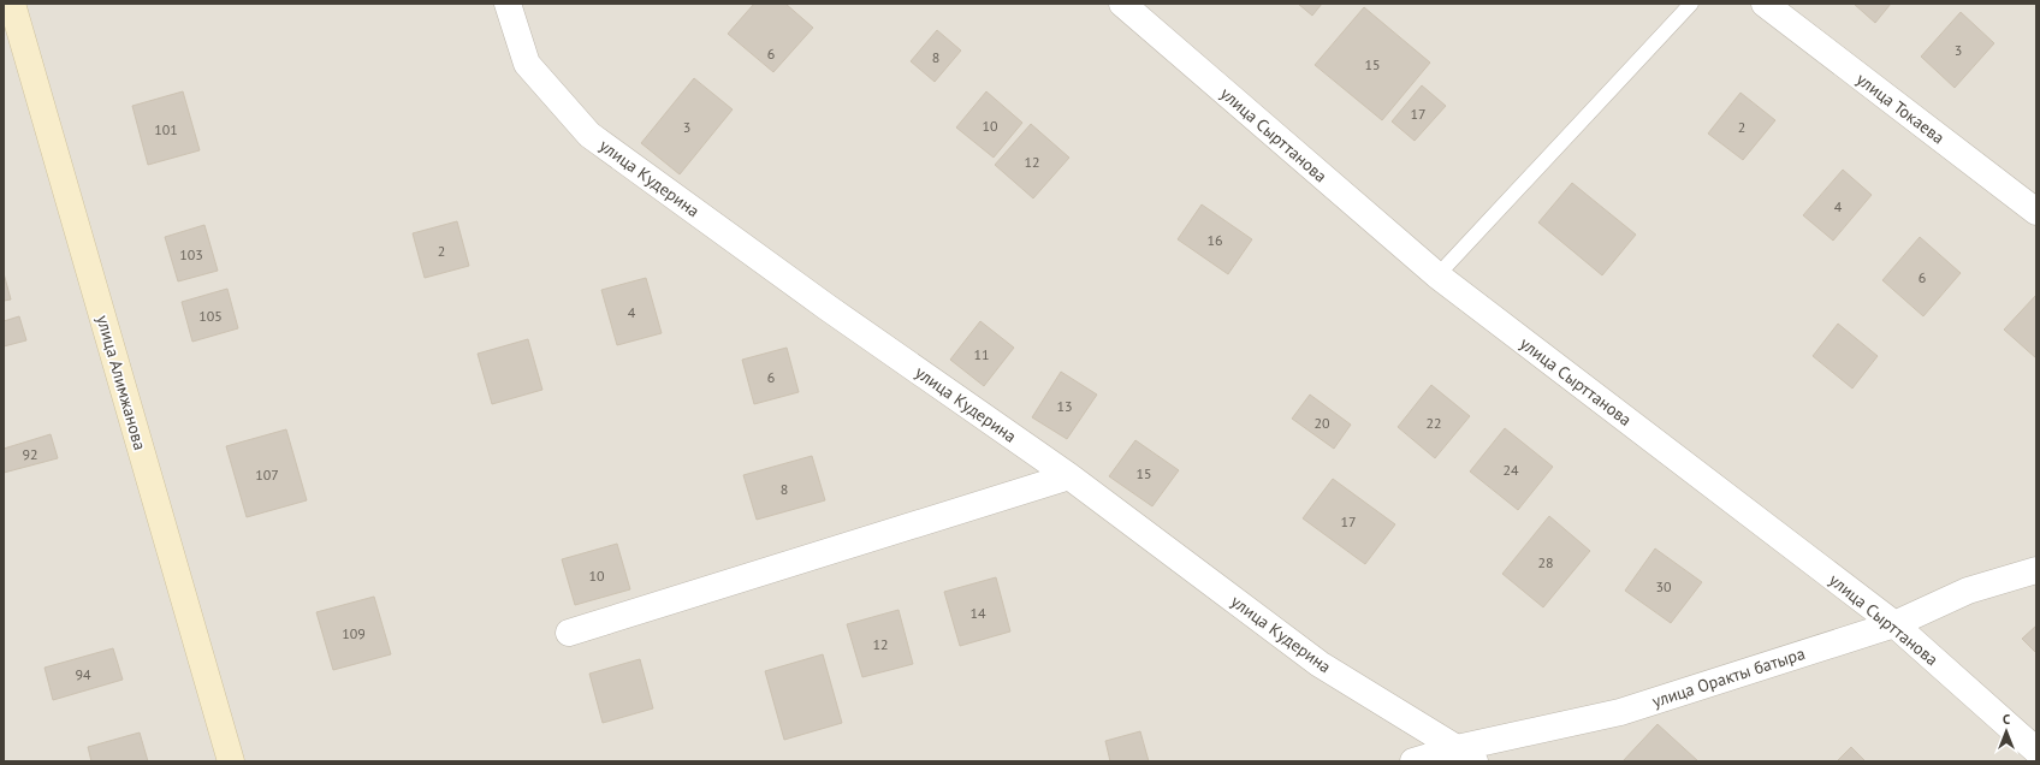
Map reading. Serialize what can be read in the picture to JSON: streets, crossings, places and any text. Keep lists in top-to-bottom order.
{
  "streets": {
    "street": [
      "улица Токаева",
      "улица Сырттанова",
      "улица Кудерина",
      "улица Алимжанова",
      "улица Оракты батыра"
    ]
  },
  "crossings": [
    ["улица Сырттанова", "улица Оракты батыра"],
    ["улица Кудерина", "улица Оракты батыра"]
  ],
  "house_numbers": [
    "3",
    "6",
    "8",
    "15",
    "17",
    "10",
    "3",
    "2",
    "101",
    "12",
    "4",
    "16",
    "2",
    "103",
    "6",
    "4",
    "105",
    "11",
    "6",
    "13",
    "20",
    "22",
    "92",
    "24",
    "15",
    "107",
    "8",
    "17",
    "28",
    "10",
    "30",
    "14",
    "109",
    "12",
    "94"
  ],
  "north": "top"
}
